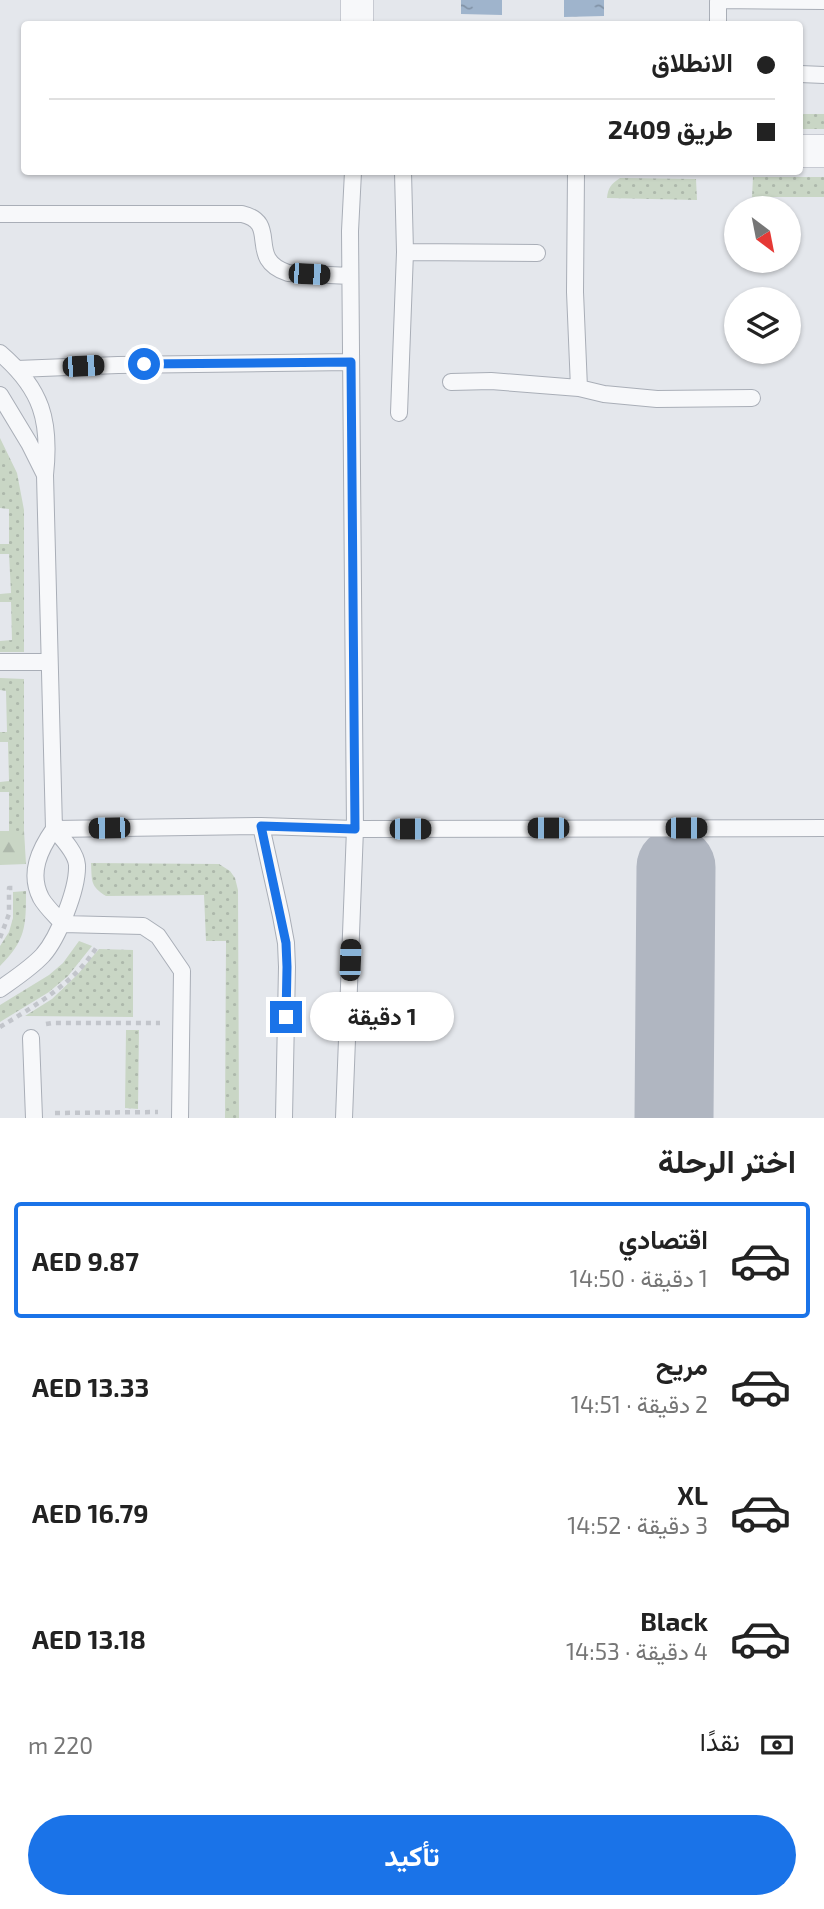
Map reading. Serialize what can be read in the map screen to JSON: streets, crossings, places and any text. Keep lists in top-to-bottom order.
{
  "north": "bottom right",
  "page": {
    "banner": ["الانطلاق", "طريق 2409"],
    "bubble": "1 دقيقة",
    "heading": "اختر الرحلة",
    "list": [
      {
        "name": "اقتصادي",
        "note": "1 دقيقة · 14:50",
        "value": "AED 9.87"
      },
      {
        "name": "مريح",
        "note": "2 دقيقة · 14:51",
        "value": "AED 13.33"
      },
      {
        "name": "XL",
        "note": "3 دقيقة · 14:52",
        "value": "AED 16.79"
      },
      {
        "name": "Black",
        "note": "4 دقيقة · 14:53",
        "value": "AED 13.18"
      }
    ],
    "pay": ["نقدًا", "220 m"],
    "buttons": "تأكيد"
  }
}
